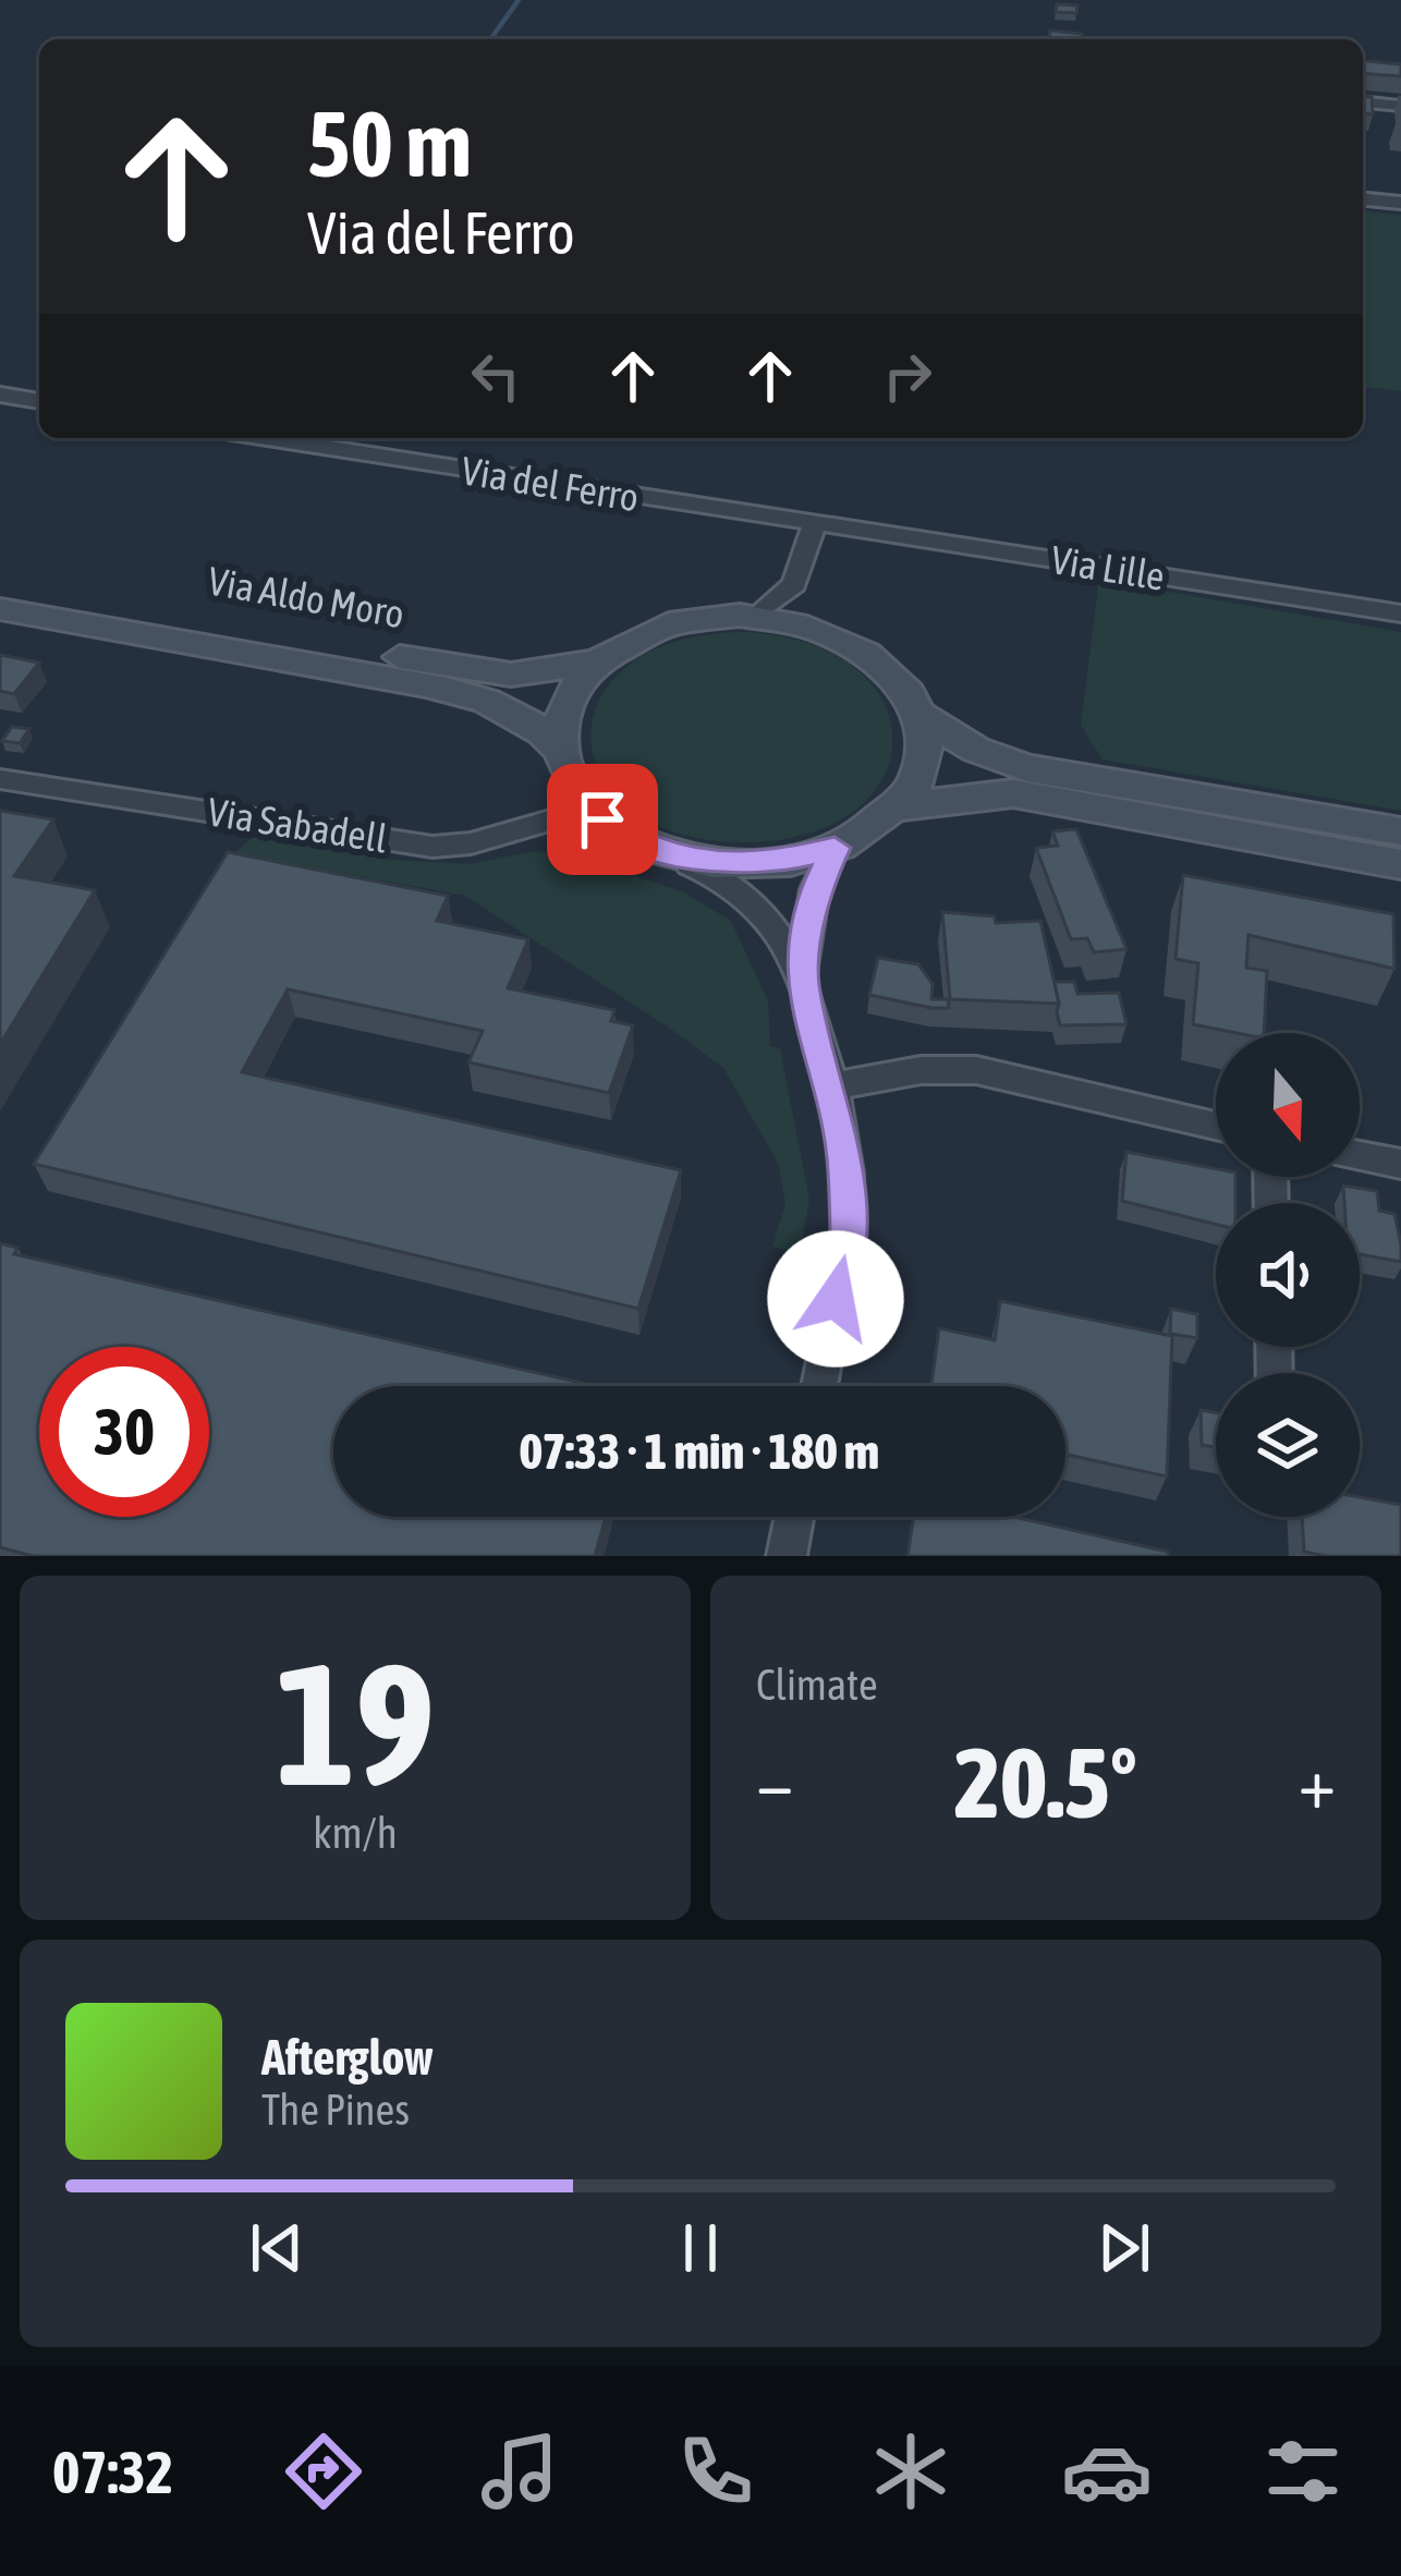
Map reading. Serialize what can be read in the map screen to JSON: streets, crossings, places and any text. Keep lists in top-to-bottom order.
{
  "streets": {
    "main road": ["Via Aldo Moro"],
    "street": ["Via del Ferro", "Via Lille", "Via Sabadell"]
  },
  "crossings": [
    ["Via del Ferro", "Via Lille"],
    ["Via Aldo Moro", "Via Sabadell"]
  ],
  "north": "bottom",
  "page": {
    "turn": ["50 m", "Via del Ferro"],
    "limit": "30",
    "trip": "07:33 · 1 min · 180 m",
    "tile": [
      ["19", "km/h"],
      "Climate"
    ],
    "heat": ["−", "20.5°", "+"],
    "song": ["Afterglow", "The Pines"],
    "tabs": "07:32"
  }
}
